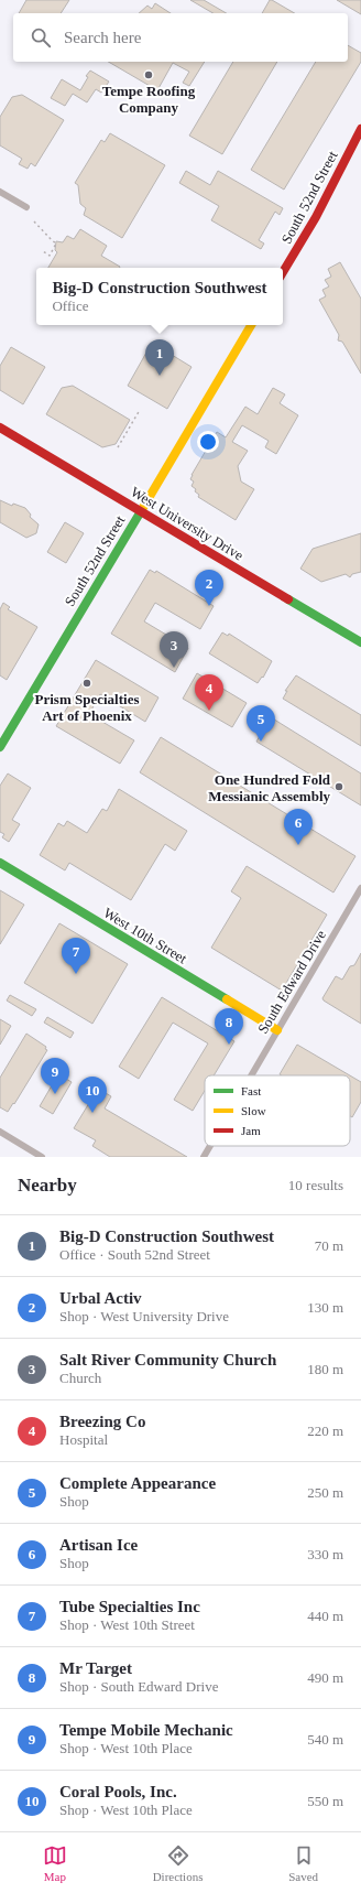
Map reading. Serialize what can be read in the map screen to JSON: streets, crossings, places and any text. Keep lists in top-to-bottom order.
{
  "streets": {
    "main road": ["South 52nd Street", "West University Drive", "West 10th Street"],
    "street": ["South Edward Drive"]
  },
  "crossings": [
    ["South 52nd Street", "West University Drive"],
    ["West 10th Street", "South Edward Drive"]
  ],
  "places": ["Tempe Roofing Company", "Prism Specialties Art of Phoenix", "One Hundred Fold Messianic Assembly"],
  "legend": ["Fast", "Slow", "Jam"],
  "page": {
    "search": "Search here",
    "popup": ["Big-D Construction Southwest", "Office"],
    "pins": [
      "1",
      "2",
      "3",
      "4",
      "5",
      "6",
      "7",
      "8",
      "9",
      "10"
    ],
    "heading": ["Nearby", "10 results"],
    "list": [
      {
        "mark": "1",
        "name": "Big-D Construction Southwest",
        "note": "Office · South 52nd Street",
        "value": "70 m"
      },
      {
        "mark": "2",
        "name": "Urbal Activ",
        "note": "Shop · West University Drive",
        "value": "130 m"
      },
      {
        "mark": "3",
        "name": "Salt River Community Church",
        "note": "Church",
        "value": "180 m"
      },
      {
        "mark": "4",
        "name": "Breezing Co",
        "note": "Hospital",
        "value": "220 m"
      },
      {
        "mark": "5",
        "name": "Complete Appearance",
        "note": "Shop",
        "value": "250 m"
      },
      {
        "mark": "6",
        "name": "Artisan Ice",
        "note": "Shop",
        "value": "330 m"
      },
      {
        "mark": "7",
        "name": "Tube Specialties Inc",
        "note": "Shop · West 10th Street",
        "value": "440 m"
      },
      {
        "mark": "8",
        "name": "Mr Target",
        "note": "Shop · South Edward Drive",
        "value": "490 m"
      },
      {
        "mark": "9",
        "name": "Tempe Mobile Mechanic",
        "note": "Shop · West 10th Place",
        "value": "540 m"
      },
      {
        "mark": "10",
        "name": "Coral Pools, Inc.",
        "note": "Shop · West 10th Place",
        "value": "550 m"
      }
    ],
    "nav": ["Map", "Directions", "Saved"]
  }
}
